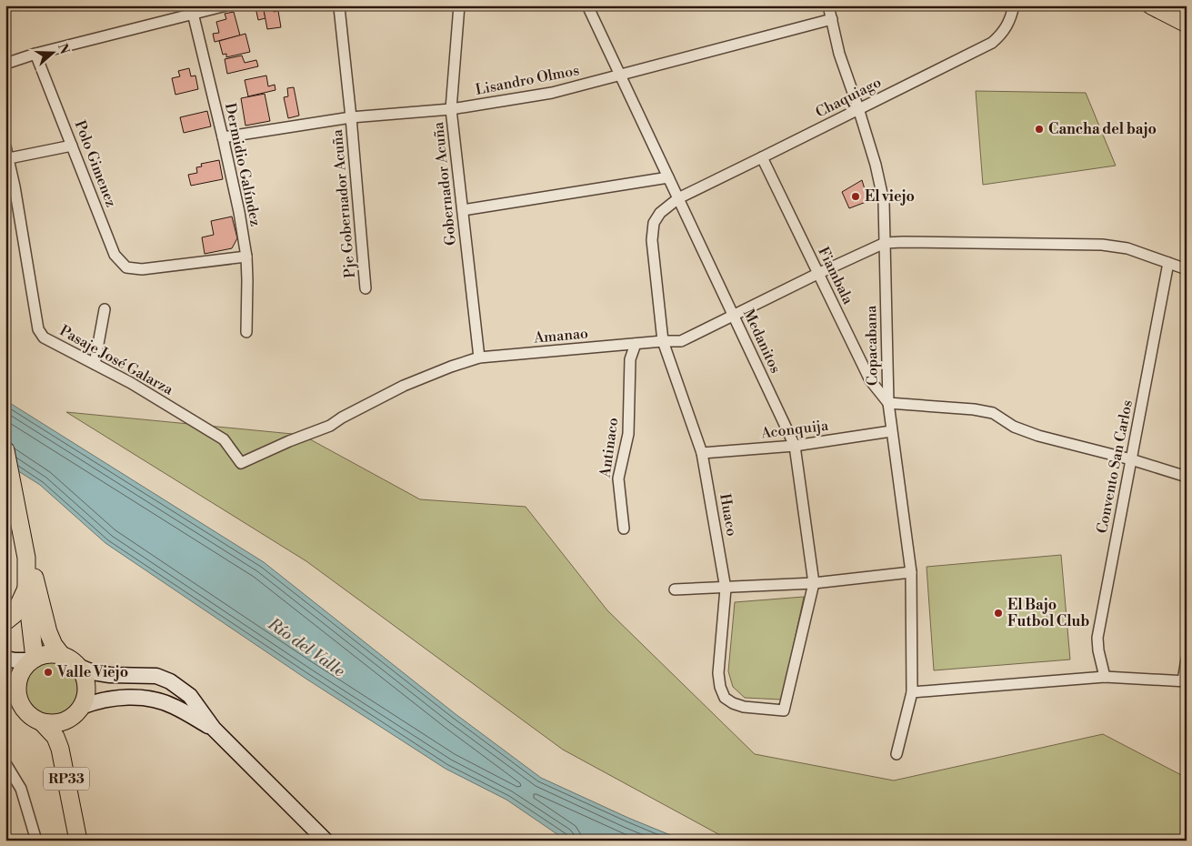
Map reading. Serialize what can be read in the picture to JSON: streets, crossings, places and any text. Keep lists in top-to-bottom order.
{
  "streets": {
    "main road": ["RP33"],
    "street": [
      "Lisandro Olmos",
      "Chaquiago",
      "Polo Gimenez",
      "Dermidio Galíndez",
      "Gobernador Acuña",
      "Pje Gobernador Acuña",
      "Fiambala",
      "Amanao",
      "Medanitos",
      "Copacabana",
      "Pasaje José Galarza",
      "Aconquija",
      "Antinaco",
      "Convento San Carlos",
      "Huaco"
    ]
  },
  "crossings": [
    ["Lisandro Olmos", "Dermidio Galíndez"],
    ["Lisandro Olmos", "Gobernador Acuña"],
    ["Lisandro Olmos", "Pje Gobernador Acuña"],
    ["Lisandro Olmos", "Medanitos"],
    ["Lisandro Olmos", "Copacabana"],
    ["Chaquiago", "Fiambala"],
    ["Chaquiago", "Medanitos"],
    ["Chaquiago", "Copacabana"],
    ["Polo Gimenez", "Dermidio Galíndez"],
    ["Gobernador Acuña", "Amanao"],
    ["Fiambala", "Amanao"],
    ["Fiambala", "Copacabana"],
    ["Amanao", "Medanitos"],
    ["Amanao", "Copacabana"],
    ["Amanao", "Pasaje José Galarza"],
    ["Amanao", "Antinaco"],
    ["Amanao", "Huaco"],
    ["Medanitos", "Aconquija"],
    ["Medanitos", "Huaco"],
    ["Copacabana", "Aconquija"],
    ["Aconquija", "Huaco"]
  ],
  "water": ["Río del Valle"],
  "places": [
    "Cancha del bajo",
    "El viejo",
    "El Bajo Futbol Club",
    "Valle Viejo"
  ],
  "north": "right"
}
